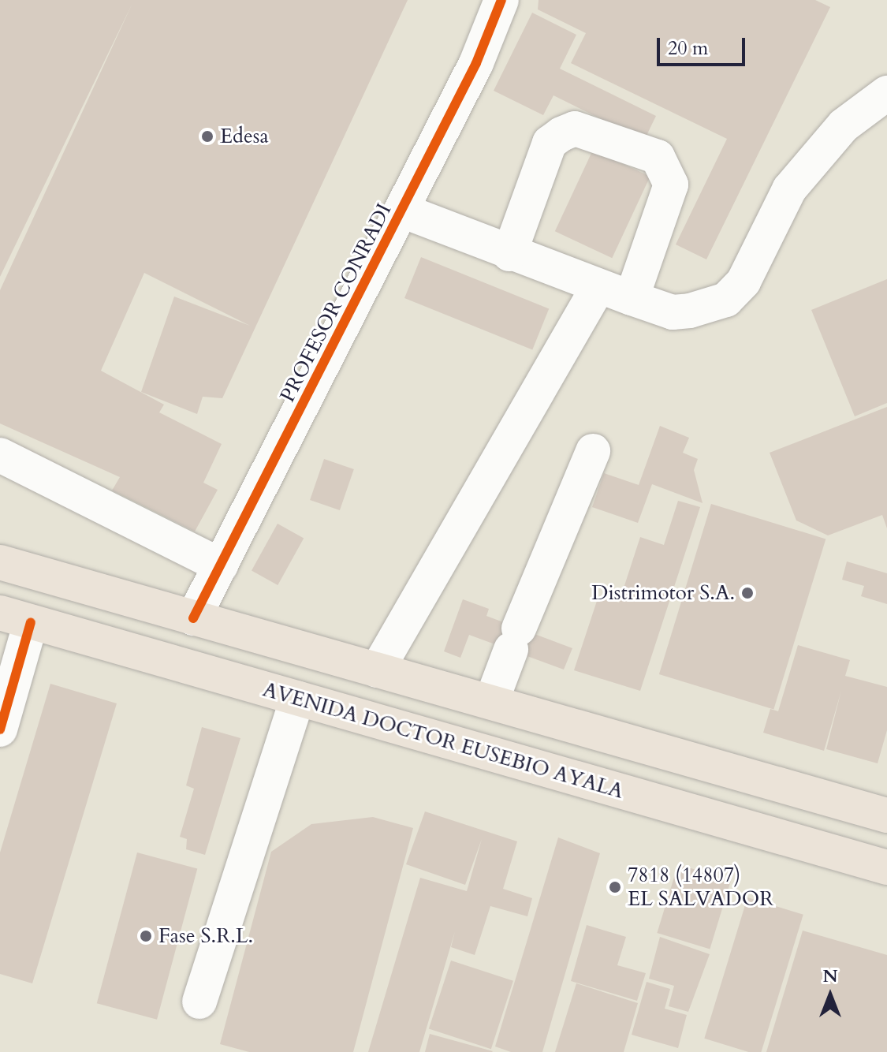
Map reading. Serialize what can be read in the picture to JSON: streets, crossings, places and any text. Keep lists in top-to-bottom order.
{
  "streets": {
    "highway": ["AVENIDA DOCTOR EUSEBIO AYALA"],
    "street": ["PROFESOR CONRADI"]
  },
  "places": [
    "Edesa",
    "Distrimotor S.A.",
    "7818 (14807) EL SALVADOR",
    "Fase S.R.L."
  ],
  "scale_bar": "20 m",
  "north": "top"
}
